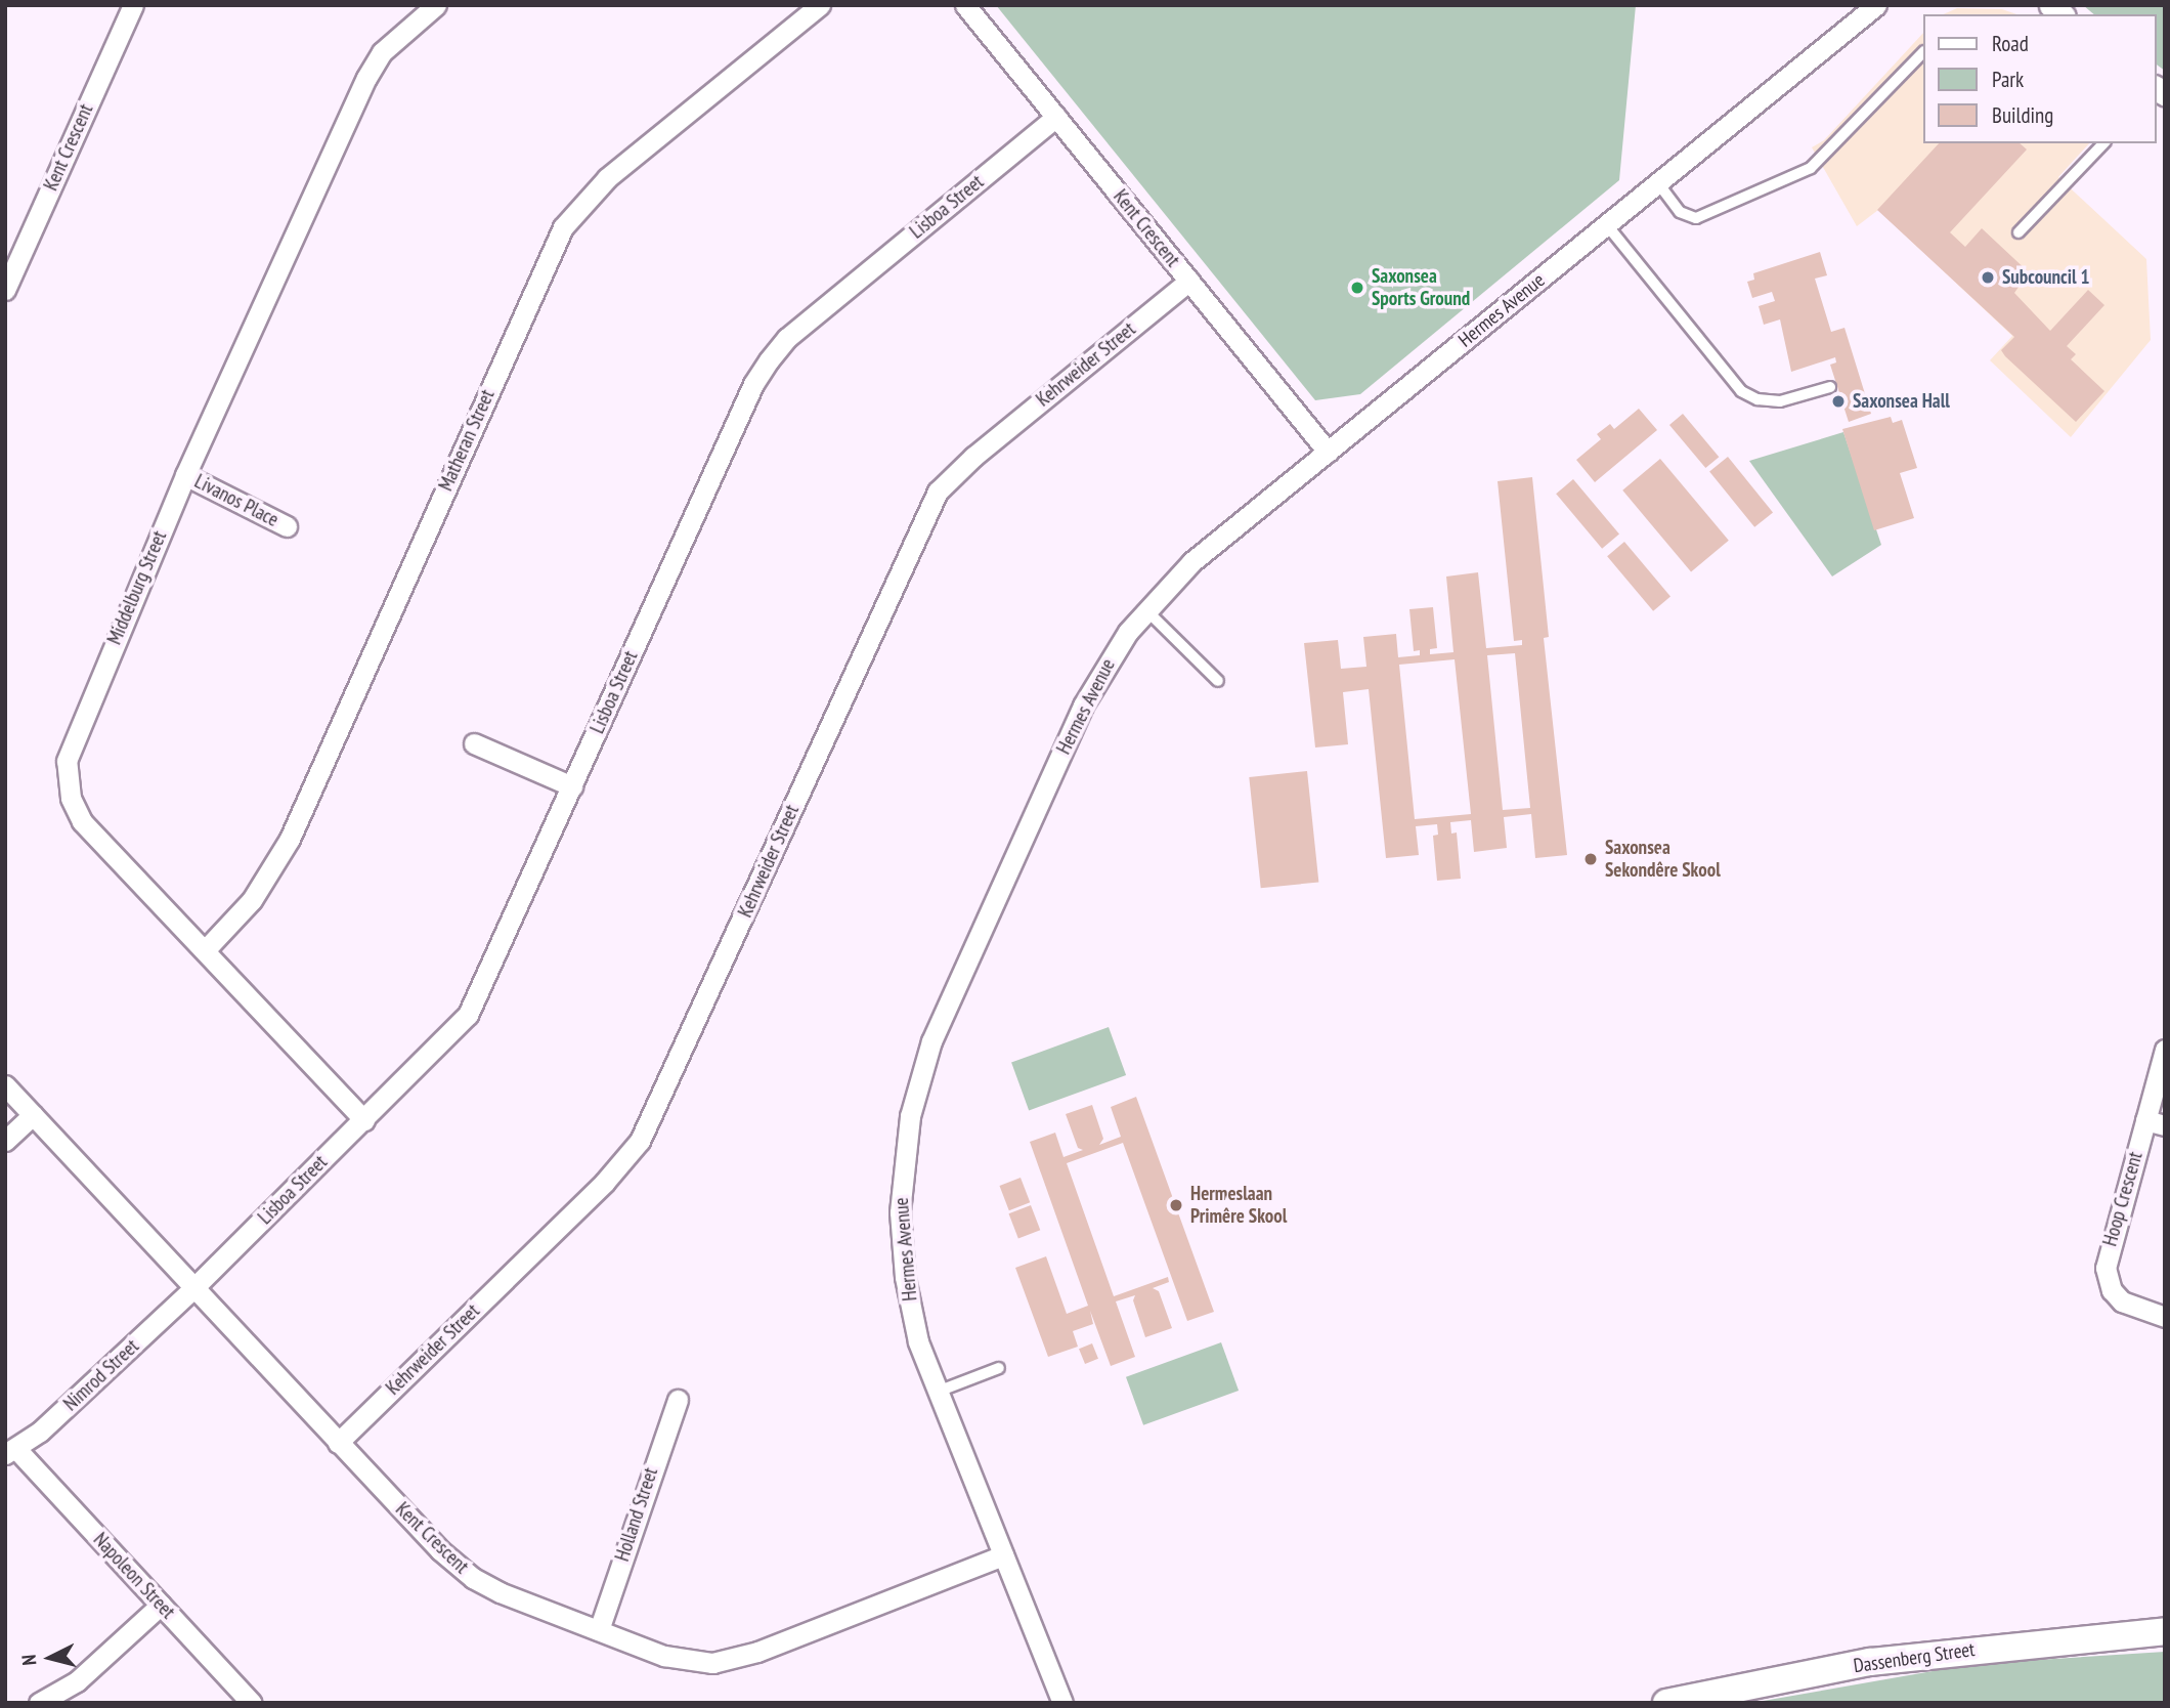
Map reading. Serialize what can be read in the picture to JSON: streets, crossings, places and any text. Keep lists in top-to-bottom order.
{
  "streets": {
    "main road": ["Dassenberg Street"],
    "street": [
      "Kent Crescent",
      "Lisboa Street",
      "Hermes Avenue",
      "Kehrweider Street",
      "Matheran Street",
      "Livanos Place",
      "Middelburg Street",
      "Hoop Crescent",
      "Nimrod Street",
      "Holland Street",
      "Napoleon Street"
    ]
  },
  "crossings": [
    ["Kent Crescent", "Lisboa Street"],
    ["Kent Crescent", "Hermes Avenue"],
    ["Kent Crescent", "Kehrweider Street"],
    ["Kent Crescent", "Nimrod Street"],
    ["Kent Crescent", "Holland Street"],
    ["Lisboa Street", "Middelburg Street"],
    ["Lisboa Street", "Nimrod Street"],
    ["Matheran Street", "Middelburg Street"],
    ["Livanos Place", "Middelburg Street"],
    ["Nimrod Street", "Napoleon Street"]
  ],
  "places": [
    "Subcouncil 1",
    "Saxonsea Sports Ground",
    "Saxonsea Hall",
    "Saxonsea Sekondêre Skool",
    "Hermeslaan Primêre Skool"
  ],
  "legend": ["Road", "Park", "Building"],
  "north": "left"
}
